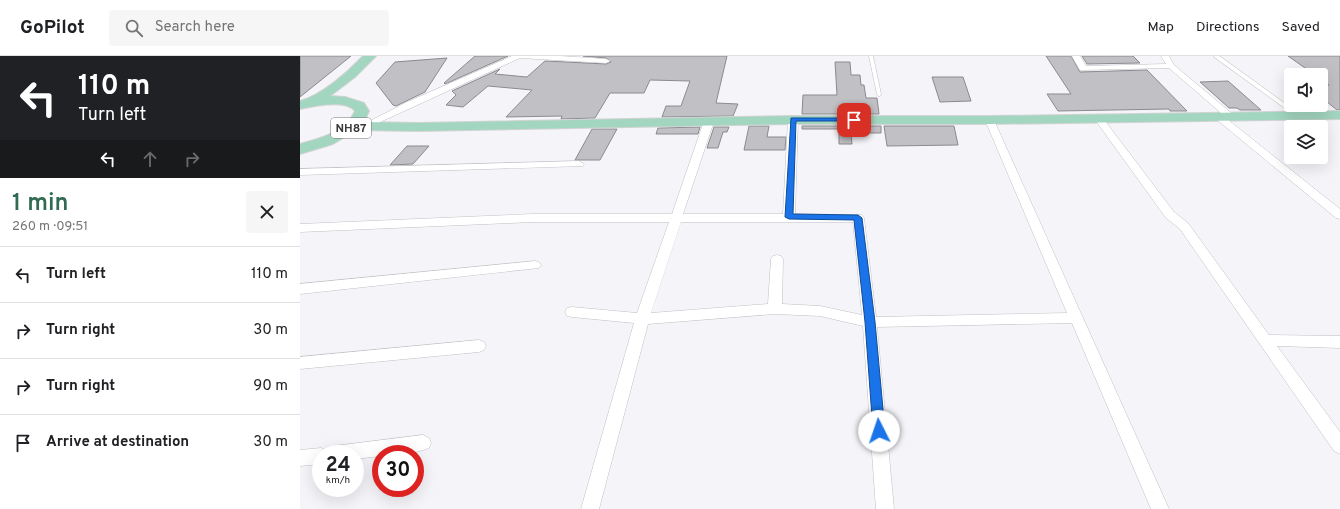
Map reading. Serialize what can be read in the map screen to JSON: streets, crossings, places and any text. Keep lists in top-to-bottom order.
{
  "streets": {
    "main road": ["NH87"]
  },
  "page": {
    "header": "GoPilot",
    "search": "Search here",
    "nav": ["Map", "Directions", "Saved"],
    "turn": ["110 m", "Turn left"],
    "heading": ["1 min", "260 m · 09:51"],
    "list": [
      {
        "name": "Turn left",
        "value": "110 m"
      },
      {
        "name": "Turn right",
        "value": "30 m"
      },
      {
        "name": "Turn right",
        "value": "90 m"
      },
      {
        "name": "Arrive at destination",
        "value": "30 m"
      }
    ],
    "speed": "24 km/h",
    "limit": "30"
  }
}
